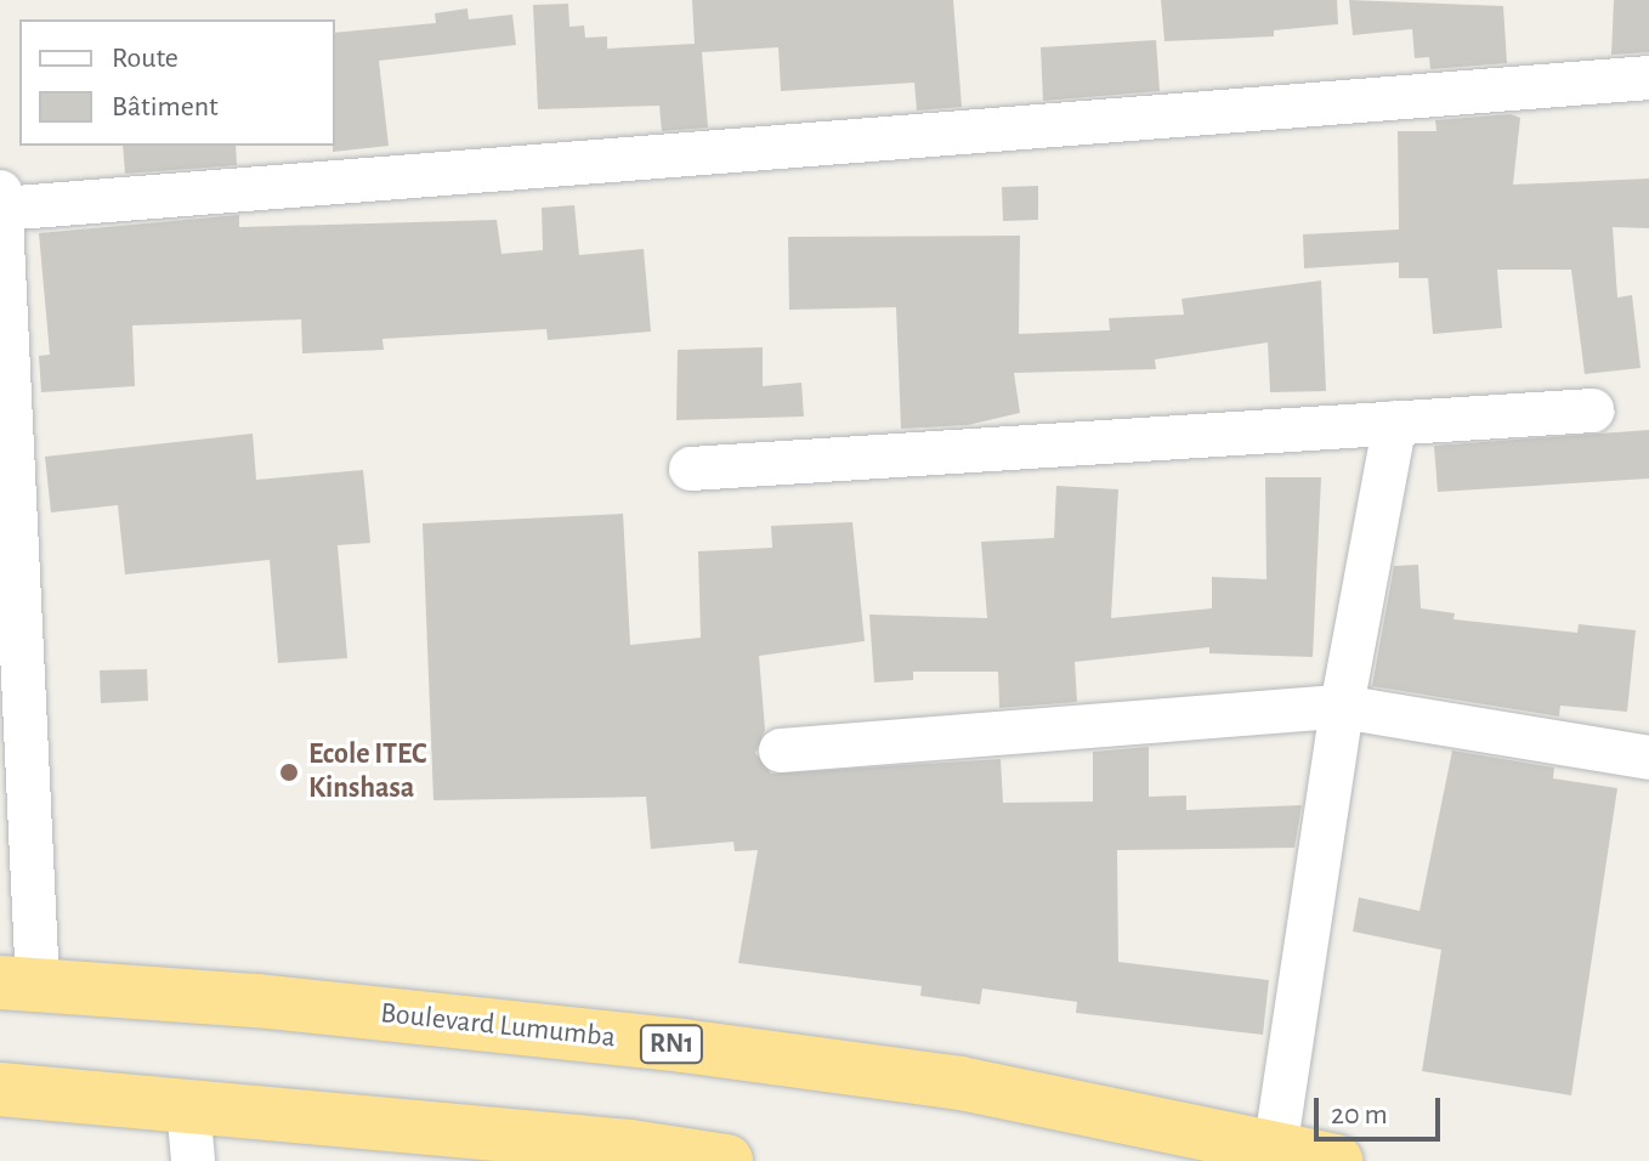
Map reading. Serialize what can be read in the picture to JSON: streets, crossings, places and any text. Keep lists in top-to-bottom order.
{
  "streets": {
    "highway": ["Boulevard Lumumba", "RN1"]
  },
  "places": ["Ecole ITEC Kinshasa"],
  "legend": ["Route", "Bâtiment"],
  "scale_bar": "20 m"
}
